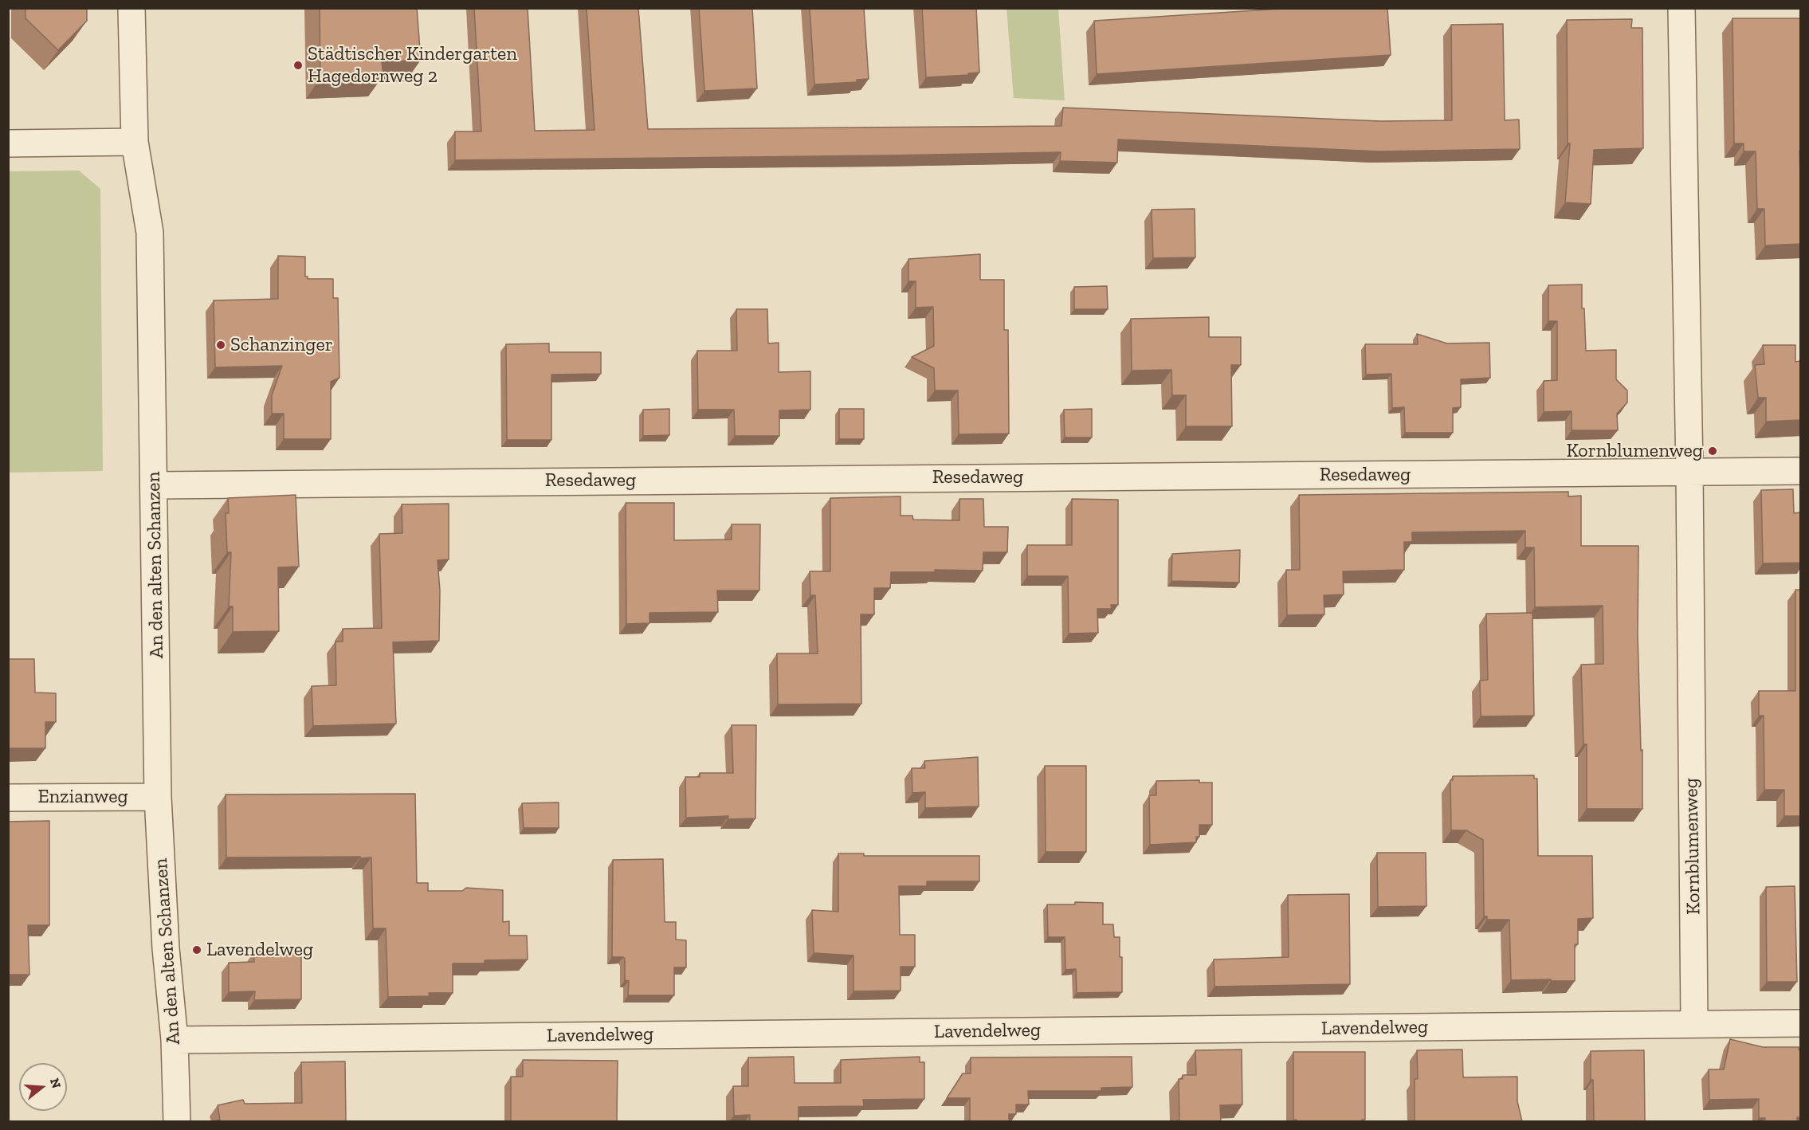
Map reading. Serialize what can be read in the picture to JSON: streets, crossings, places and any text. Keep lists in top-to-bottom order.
{
  "streets": {
    "street": [
      "Resedaweg",
      "An den alten Schanzen",
      "Enzianweg",
      "Kornblumenweg",
      "Lavendelweg"
    ]
  },
  "crossings": [
    ["Resedaweg", "An den alten Schanzen"],
    ["Resedaweg", "Kornblumenweg"],
    ["An den alten Schanzen", "Enzianweg"],
    ["An den alten Schanzen", "Lavendelweg"],
    ["Kornblumenweg", "Lavendelweg"]
  ],
  "places": [
    "Städtischer Kindergarten Hagedornweg 2",
    "Schanzinger",
    "Kornblumenweg",
    "Lavendelweg"
  ],
  "north": "right"
}
